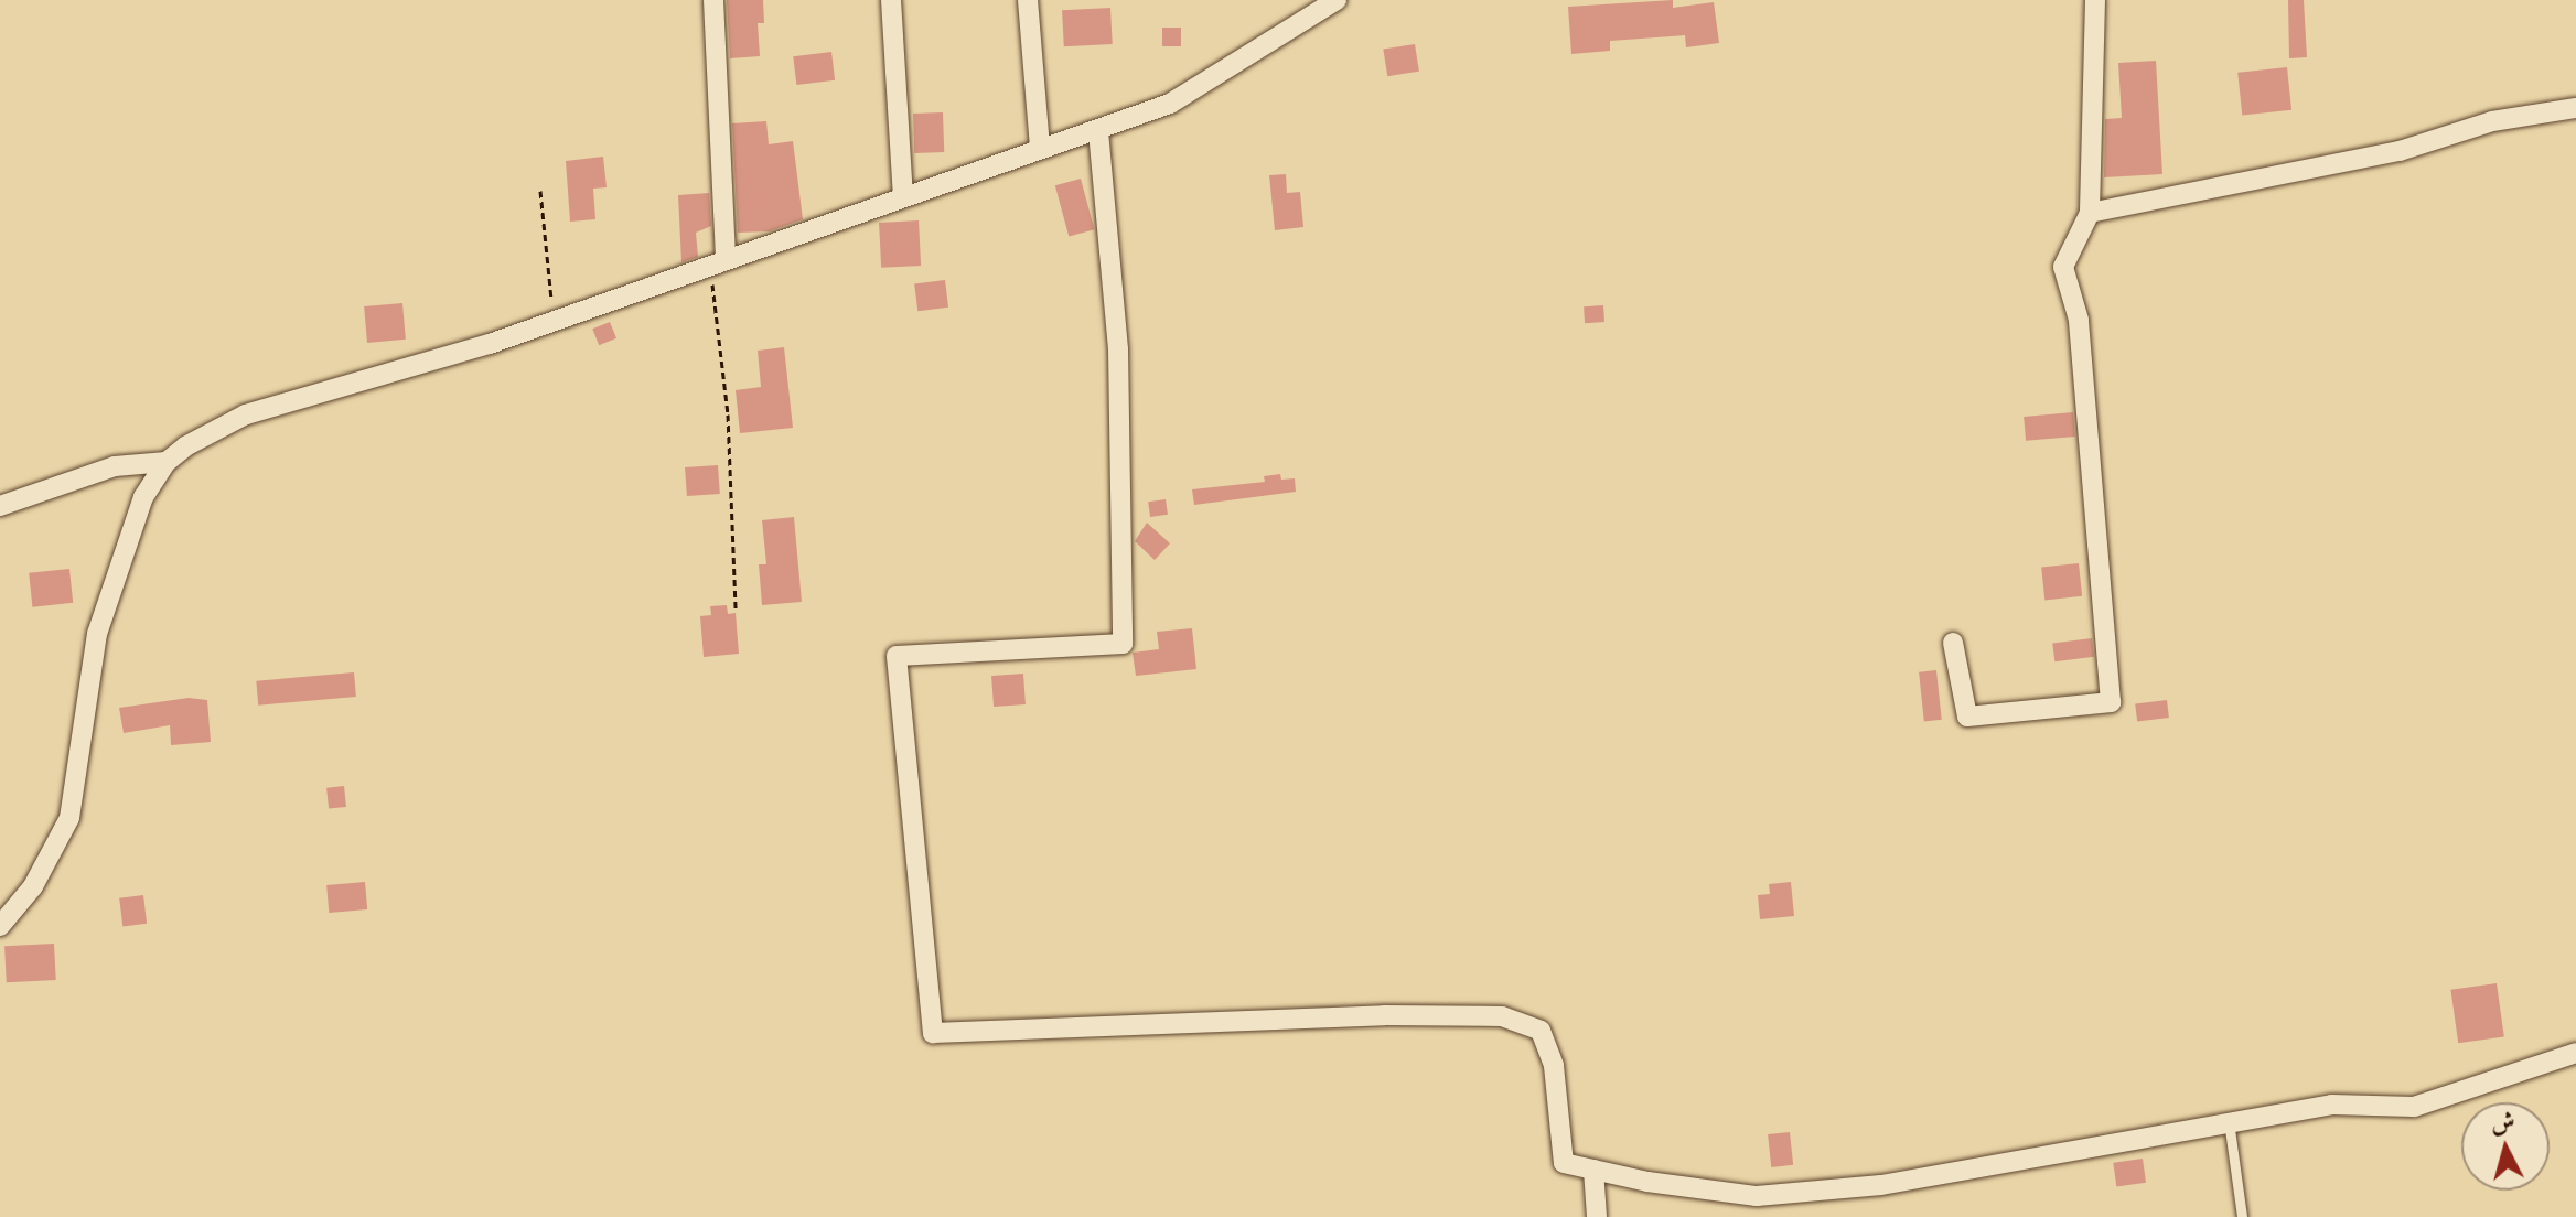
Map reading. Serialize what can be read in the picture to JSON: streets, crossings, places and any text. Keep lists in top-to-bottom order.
{
  "north": "top"
}
